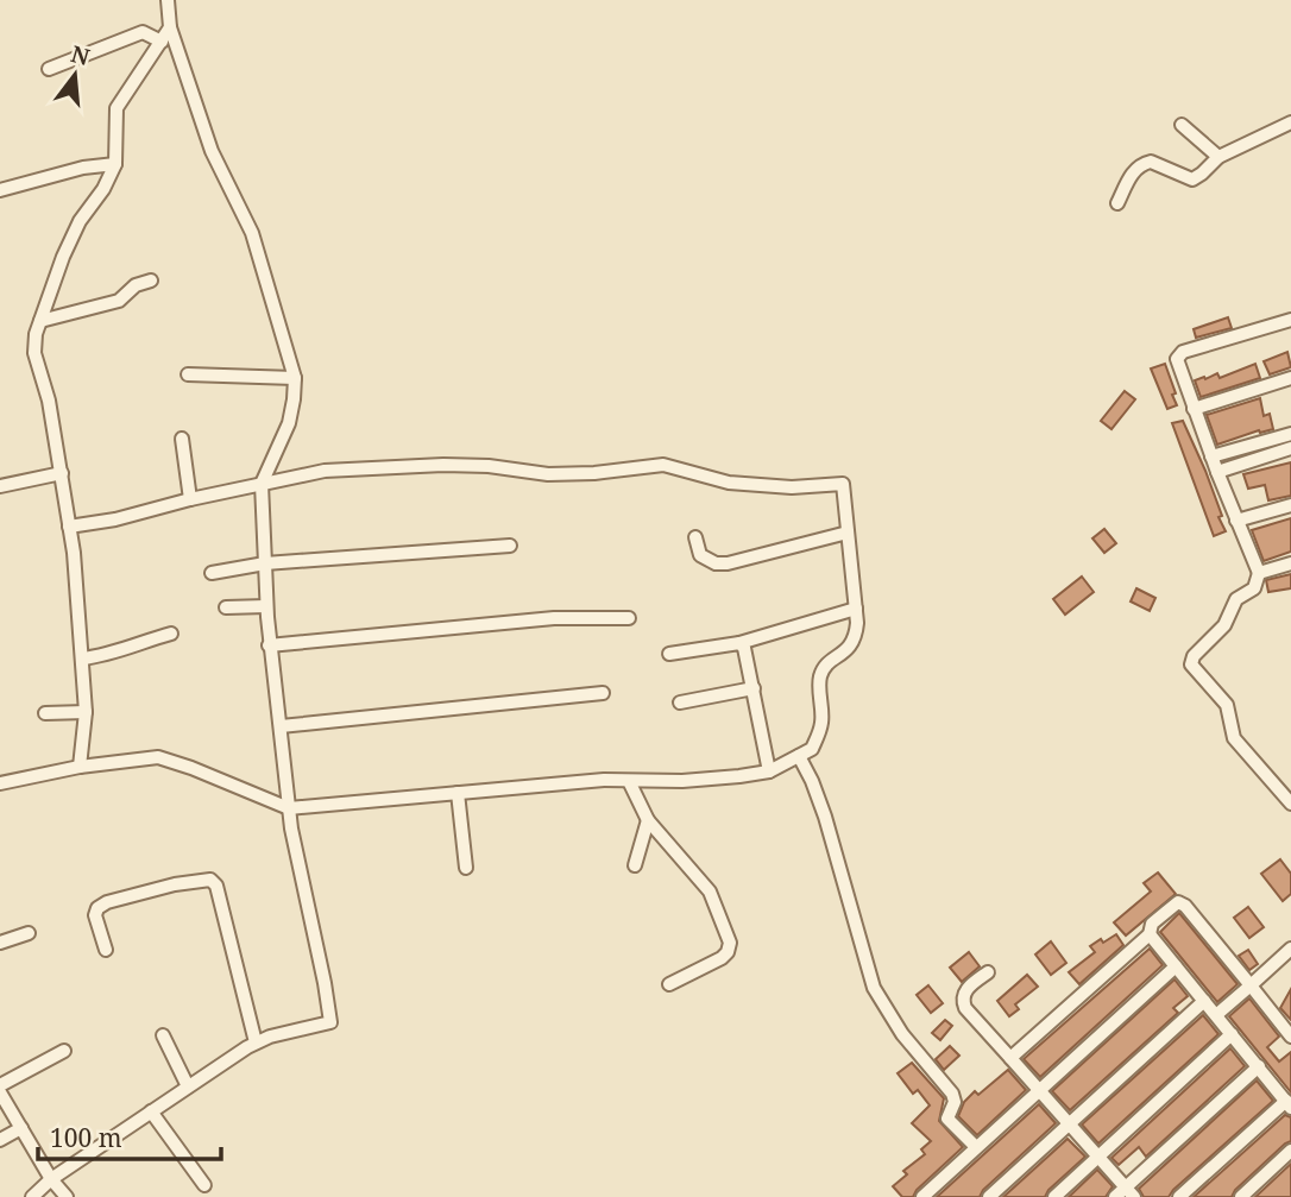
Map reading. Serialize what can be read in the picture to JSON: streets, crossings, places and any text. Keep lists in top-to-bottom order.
{
  "scale_bar": "100 m",
  "north": "top"
}
